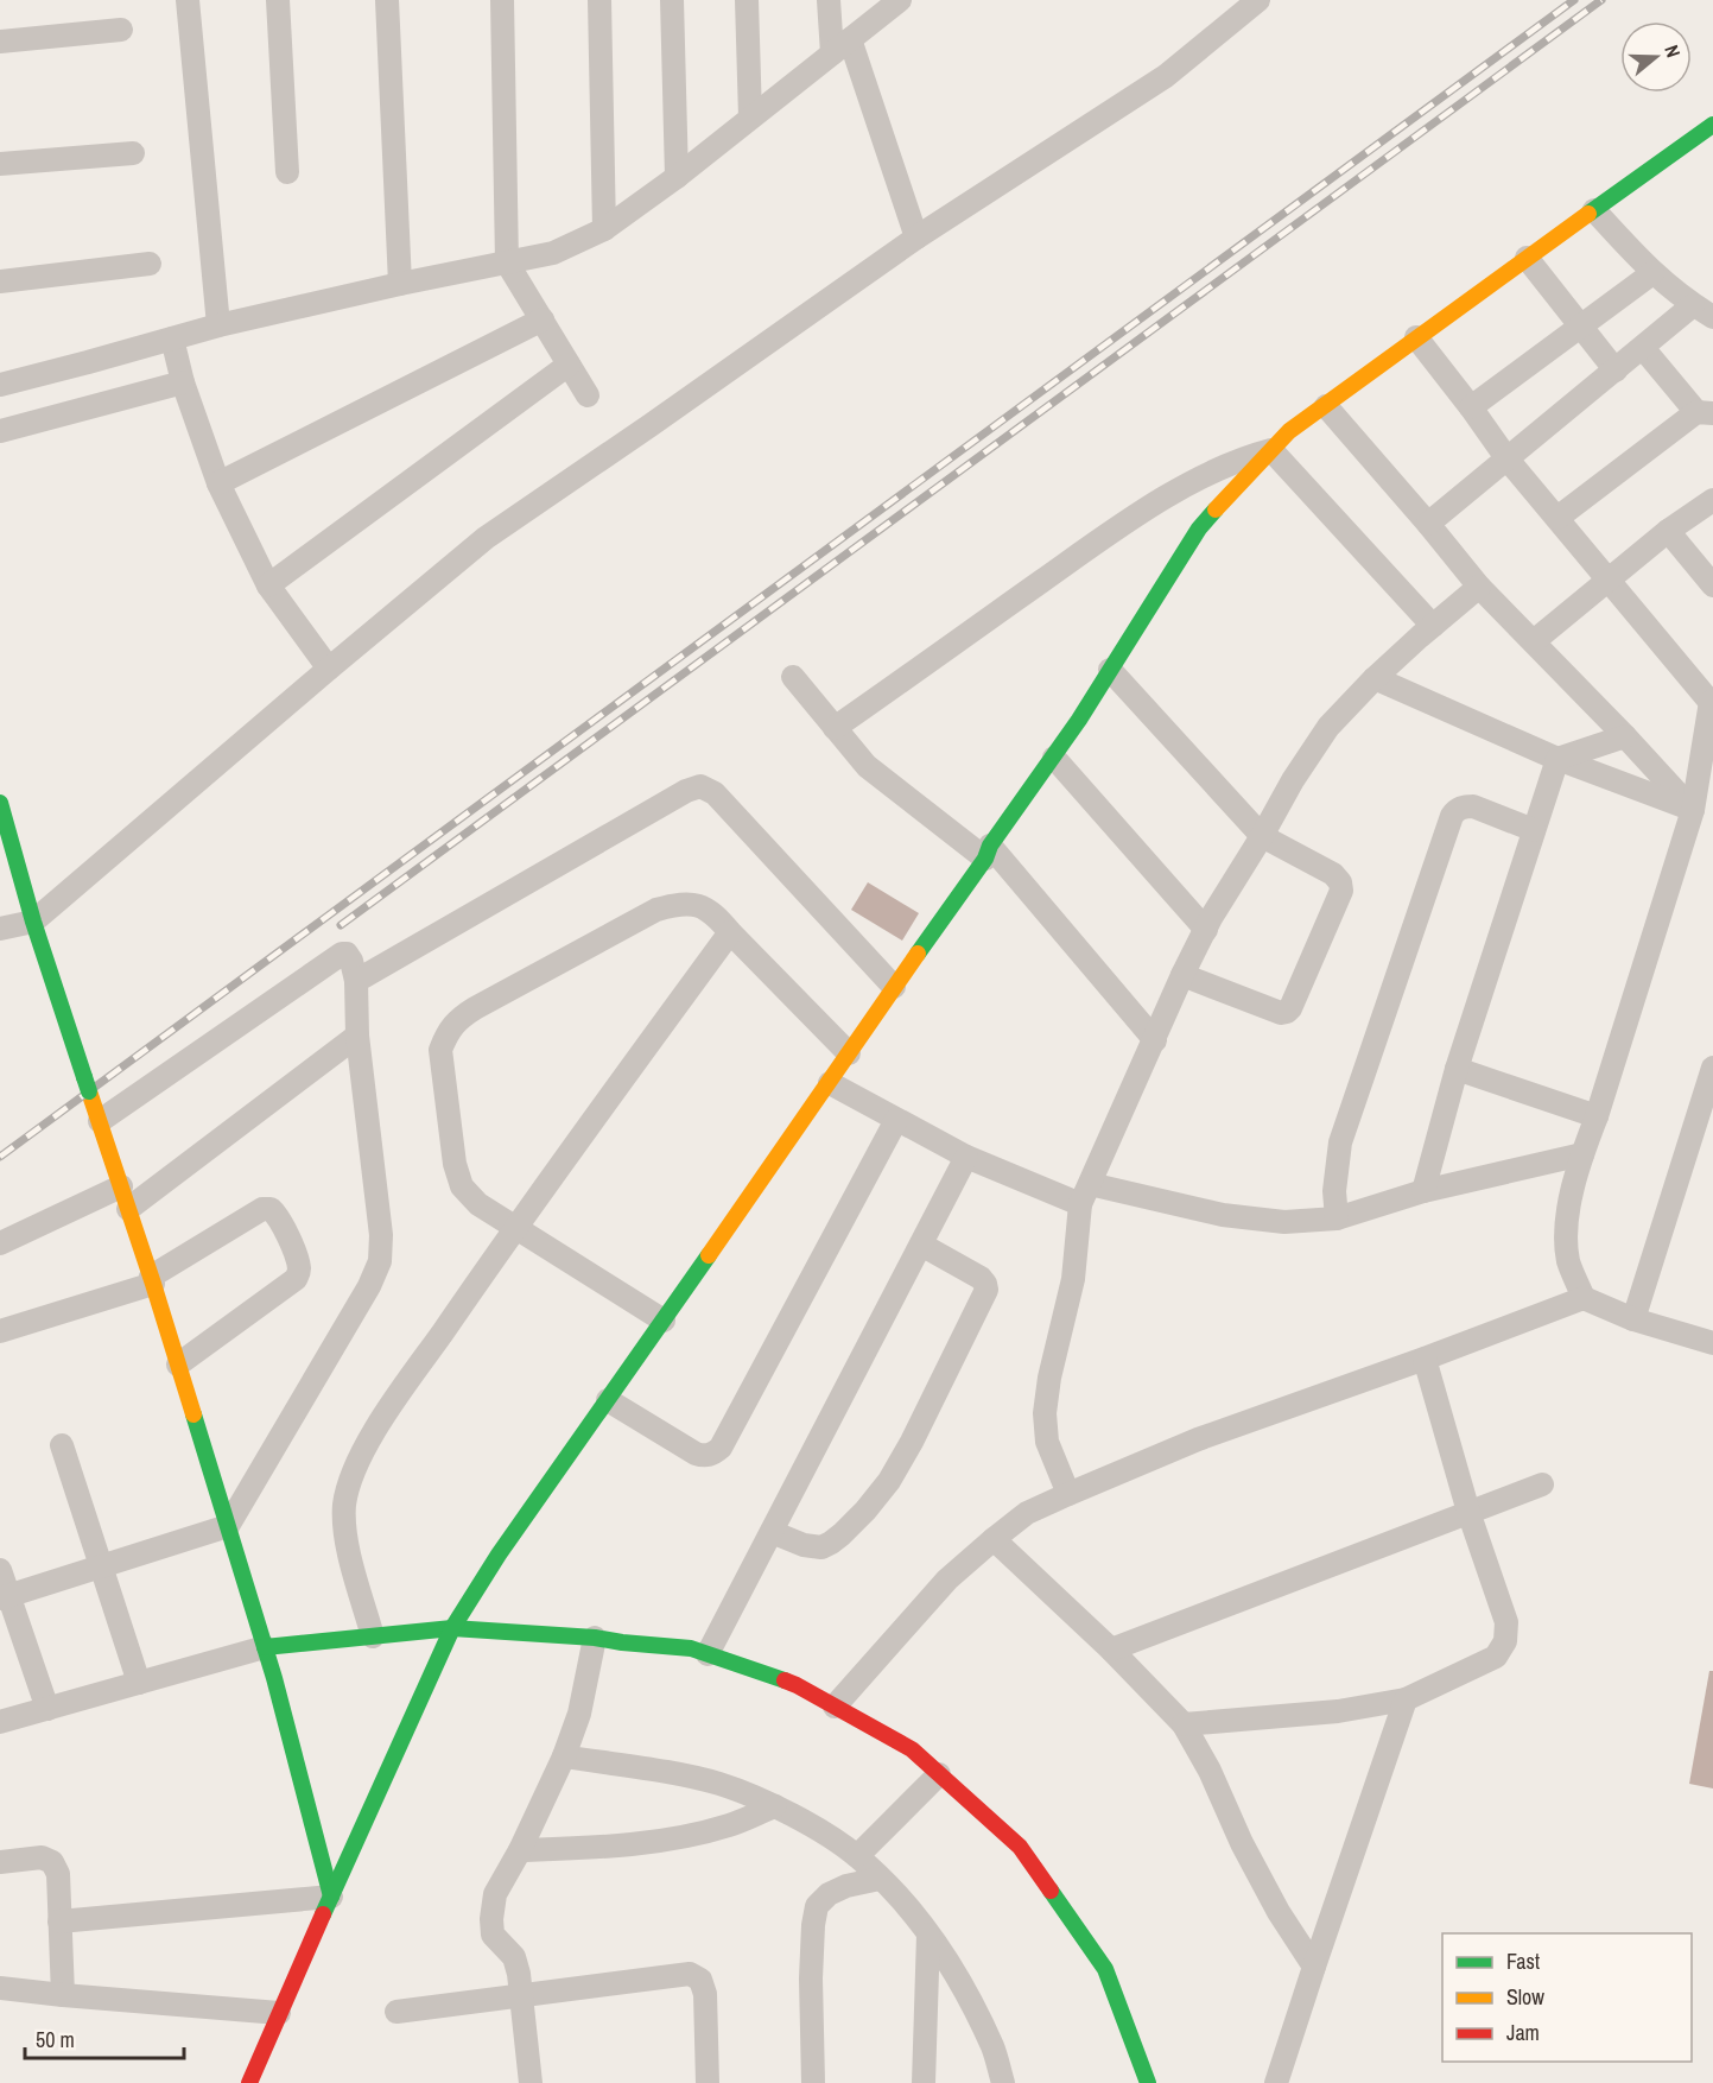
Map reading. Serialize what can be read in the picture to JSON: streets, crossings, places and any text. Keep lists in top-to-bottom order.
{
  "legend": ["Fast", "Slow", "Jam"],
  "scale_bar": "50 m",
  "north": "right"
}
